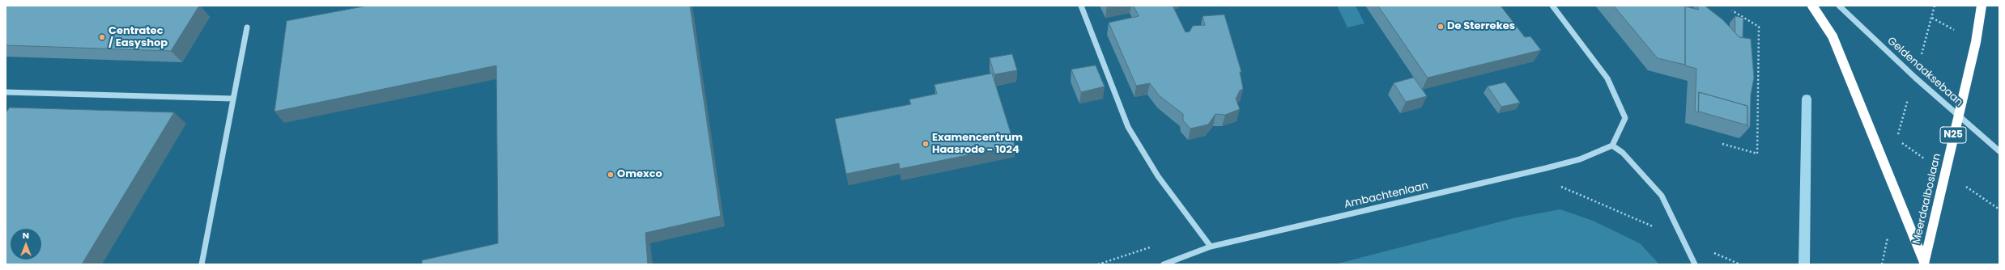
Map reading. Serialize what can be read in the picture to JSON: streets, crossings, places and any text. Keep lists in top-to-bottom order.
{
  "streets": {
    "highway": ["N25", "Meerdaalboslaan"],
    "street": ["Geldenaaksebaan", "Ambachtenlaan"]
  },
  "crossings": [
    ["Geldenaaksebaan", "Meerdaalboslaan"]
  ],
  "places": [
    "De Sterrekes",
    "Centratec / Easyshop",
    "Examencentrum Haasrode - 1024",
    "Omexco"
  ],
  "north": "top"
}
